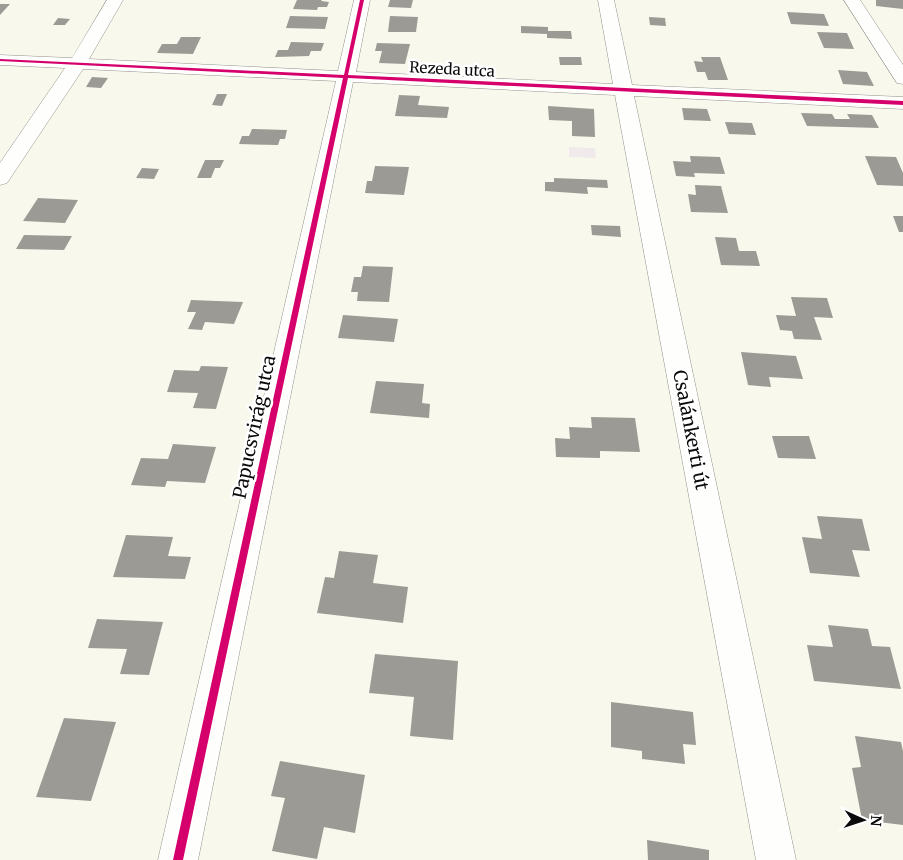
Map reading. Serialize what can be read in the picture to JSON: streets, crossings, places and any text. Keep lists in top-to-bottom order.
{
  "streets": {
    "street": ["Rezeda utca", "Papucsvirág utca", "Csalánkerti út"]
  },
  "crossings": [
    ["Rezeda utca", "Papucsvirág utca"],
    ["Rezeda utca", "Csalánkerti út"]
  ],
  "north": "right"
}
